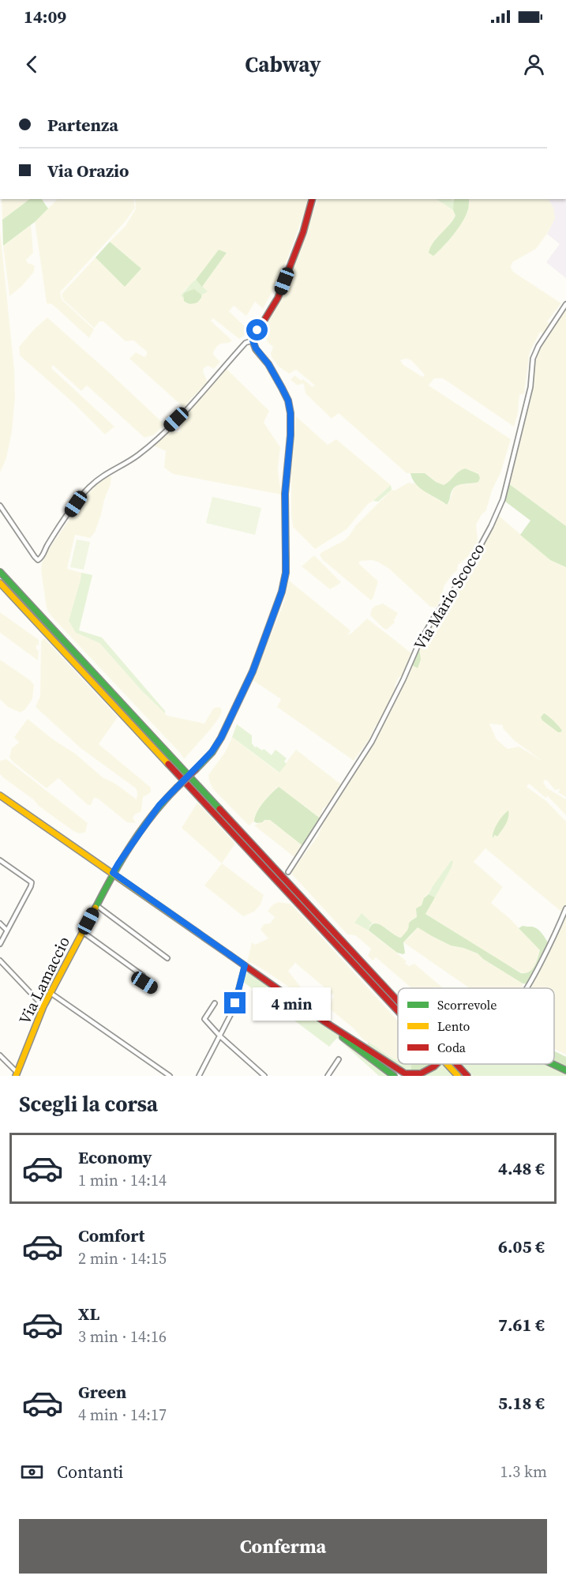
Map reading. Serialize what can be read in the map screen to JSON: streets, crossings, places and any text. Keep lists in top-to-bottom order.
{
  "streets": {
    "main road": ["Via Lamaccio"],
    "street": ["Via Mario Scocco"]
  },
  "legend": ["Scorrevole", "Lento", "Coda"],
  "page": {
    "status": "14:09",
    "header": "Cabway",
    "banner": ["Partenza", "Via Orazio"],
    "bubble": "4 min",
    "heading": "Scegli la corsa",
    "list": [
      {
        "name": "Economy",
        "note": "1 min · 14:14",
        "value": "4.48 €"
      },
      {
        "name": "Comfort",
        "note": "2 min · 14:15",
        "value": "6.05 €"
      },
      {
        "name": "XL",
        "note": "3 min · 14:16",
        "value": "7.61 €"
      },
      {
        "name": "Green",
        "note": "4 min · 14:17",
        "value": "5.18 €"
      }
    ],
    "pay": ["Contanti", "1.3 km"],
    "buttons": "Conferma"
  }
}
